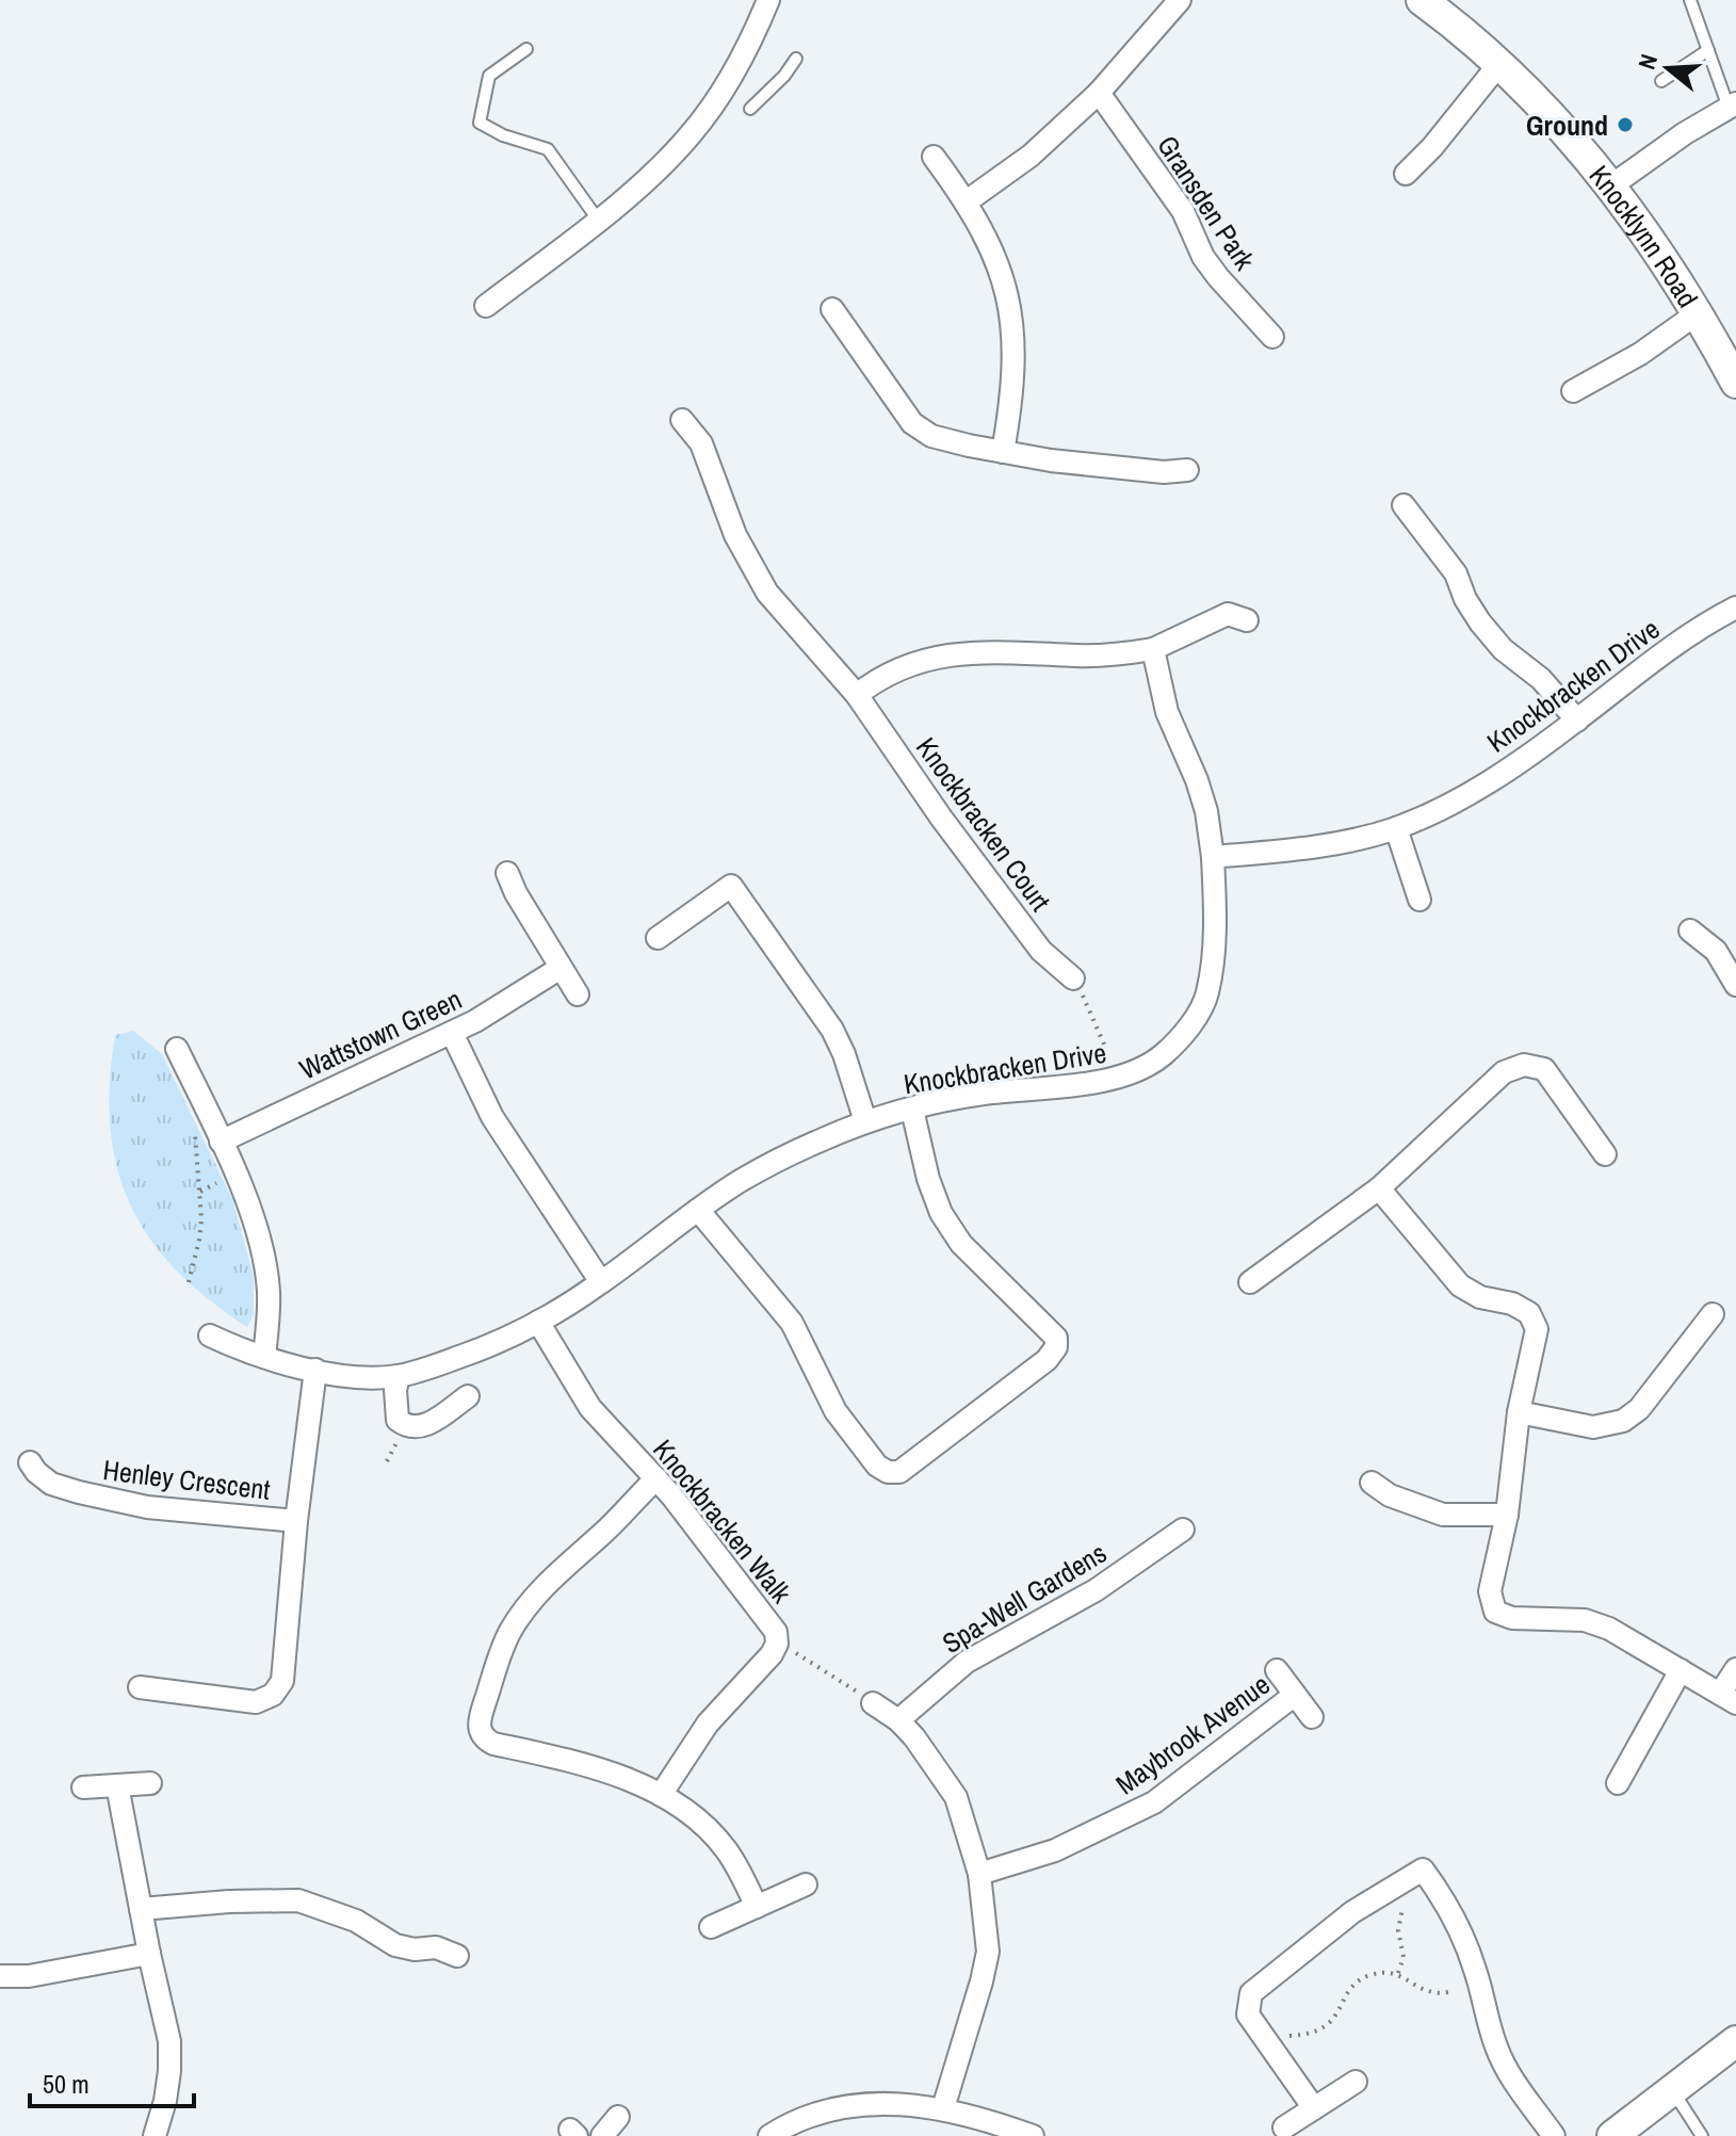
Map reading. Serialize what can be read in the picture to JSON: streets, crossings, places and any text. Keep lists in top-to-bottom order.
{
  "streets": {
    "street": [
      "Gransden Park",
      "Knocklynn Road",
      "Knockbracken Drive",
      "Knockbracken Court",
      "Wattstown Green",
      "Henley Crescent",
      "Knockbracken Walk",
      "Spa-Well Gardens",
      "Maybrook Avenue"
    ]
  },
  "crossings": [
    ["Knockbracken Drive", "Henley Crescent"],
    ["Knockbracken Drive", "Knockbracken Walk"]
  ],
  "places": ["Ground"],
  "scale_bar": "50 m",
  "north": "left"
}
